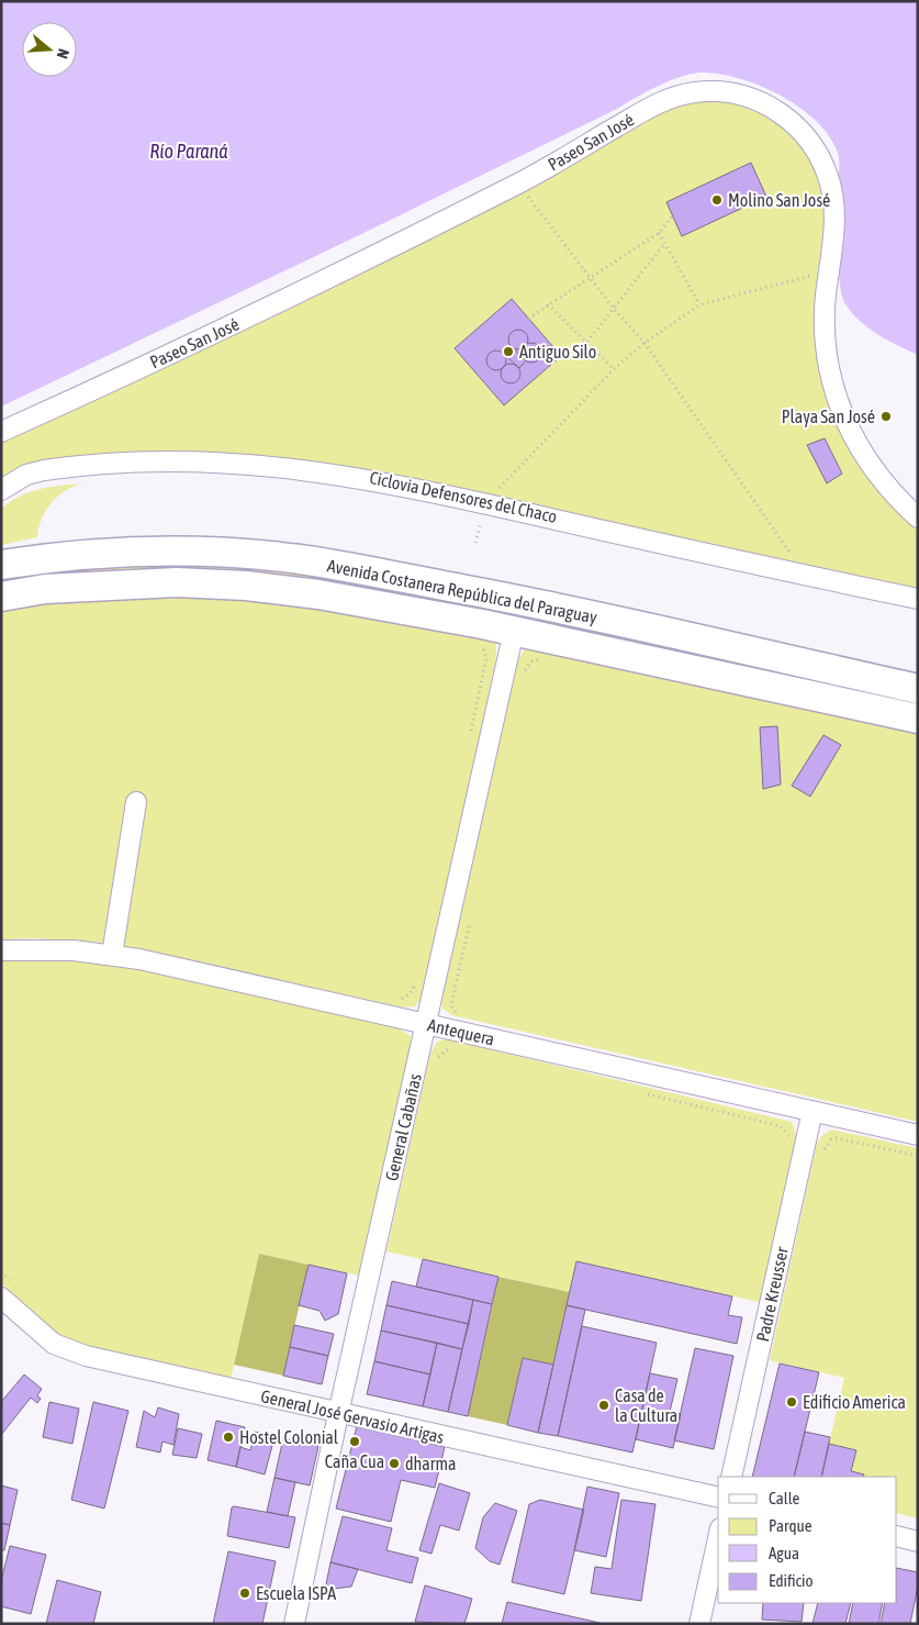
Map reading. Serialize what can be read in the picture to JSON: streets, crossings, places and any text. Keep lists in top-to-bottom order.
{
  "streets": {
    "main road": ["Avenida Costanera República del Paraguay"],
    "street": [
      "Paseo San José",
      "Antequera",
      "General Cabañas",
      "Padre Kreusser",
      "General José Gervasio Artigas"
    ]
  },
  "crossings": [
    ["Avenida Costanera República del Paraguay", "General Cabañas"],
    ["Antequera", "General Cabañas"],
    ["Antequera", "Padre Kreusser"],
    ["General Cabañas", "General José Gervasio Artigas"]
  ],
  "water": ["Río Paraná"],
  "places": [
    "Molino San José",
    "Antiguo Silo",
    "Playa San José",
    "Edificio America",
    "Casa de la Cultura",
    "Hostel Colonial",
    "Caña Cua",
    "dharma",
    "Escuela ISPA"
  ],
  "legend": [
    "Calle",
    "Parque",
    "Agua",
    "Edificio"
  ],
  "north": "right"
}
